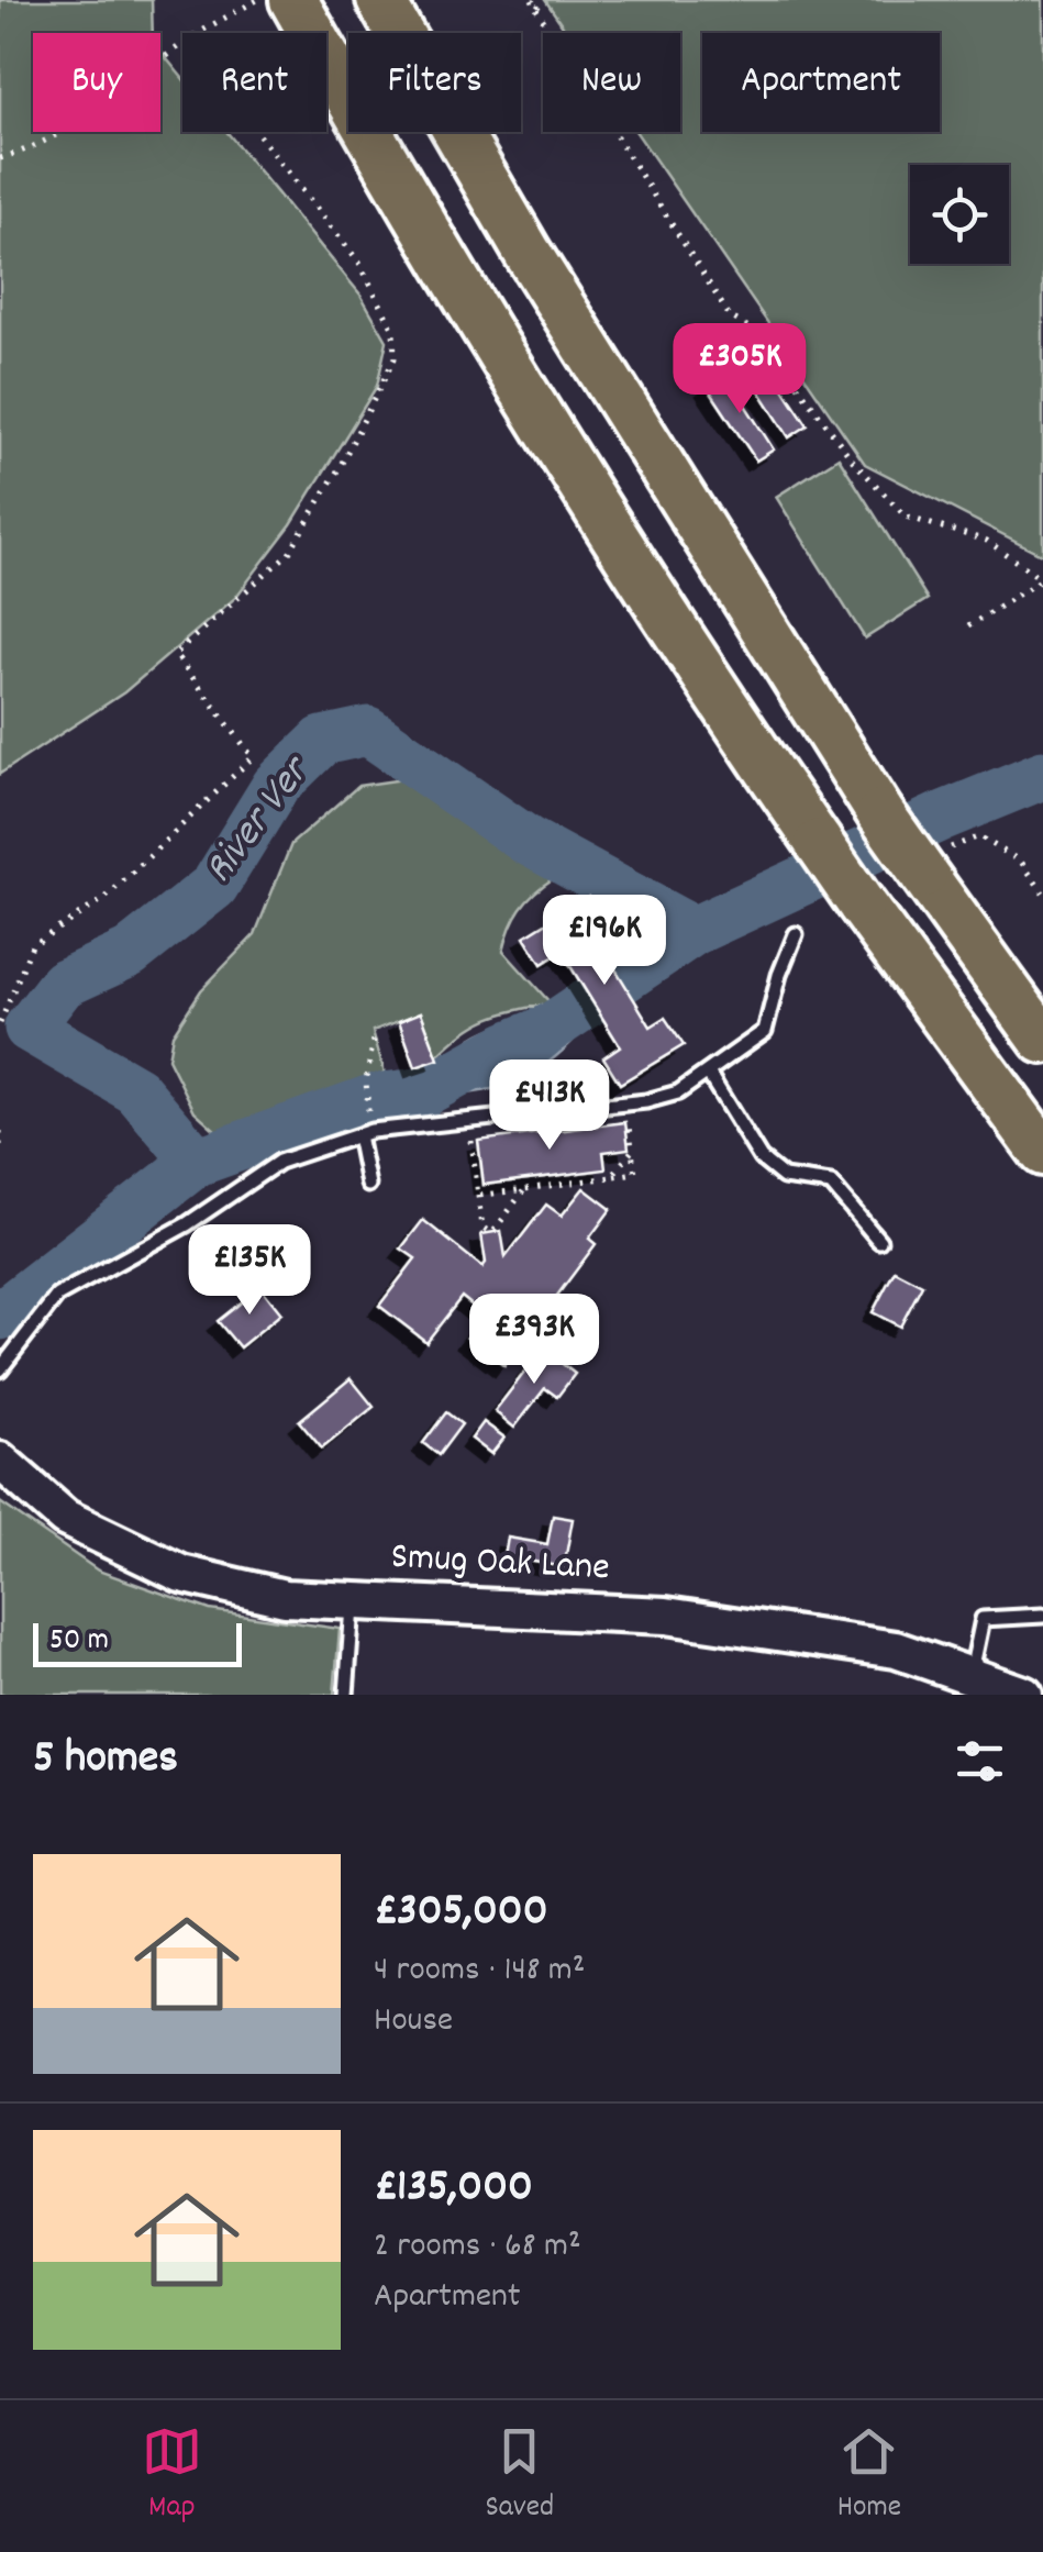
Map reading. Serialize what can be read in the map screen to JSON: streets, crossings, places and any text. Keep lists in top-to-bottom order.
{
  "streets": {
    "street": ["Smug Oak Lane"]
  },
  "water": ["River Ver"],
  "scale_bar": "50 m",
  "page": {
    "chip": [
      "Buy",
      "Rent",
      "Filters",
      "New",
      "Apartment"
    ],
    "price": [
      "£305K",
      "£196K",
      "£413K",
      "£135K",
      "£393K"
    ],
    "scale": "50 m",
    "heading": "5 homes",
    "list": [
      {
        "name": "£305,000",
        "note": "4 rooms · 148 m² · House"
      },
      {
        "name": "£135,000",
        "note": "2 rooms · 68 m² · Apartment"
      }
    ],
    "tabs": ["Map", "Saved", "Home"]
  }
}
